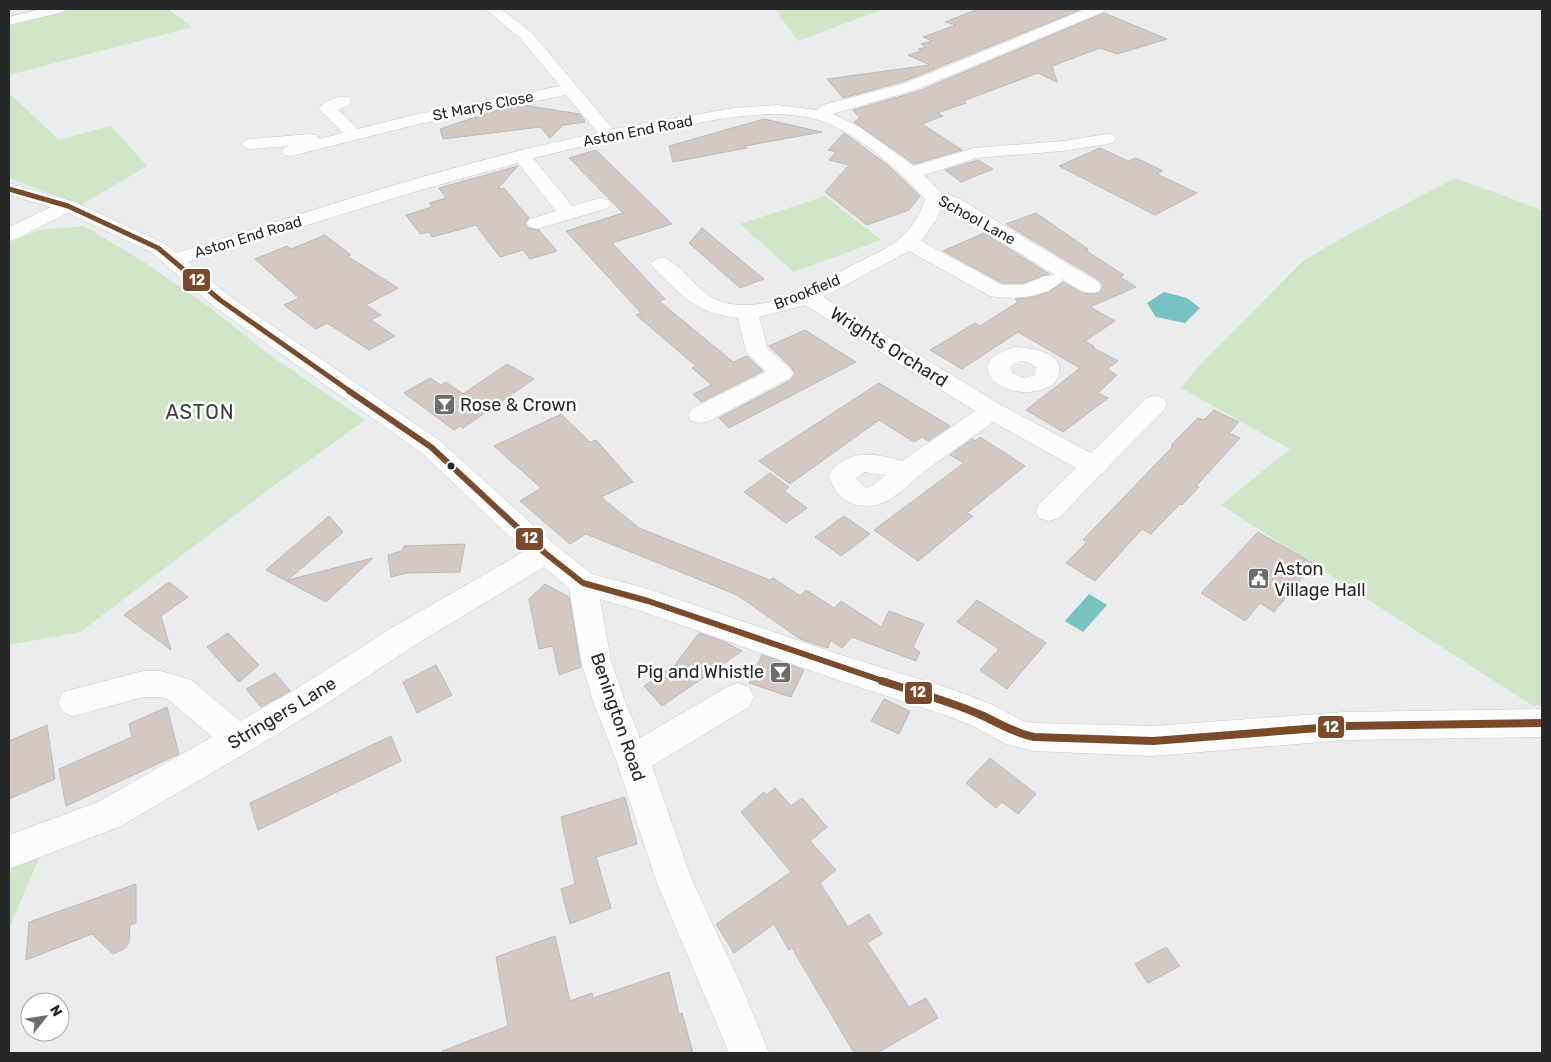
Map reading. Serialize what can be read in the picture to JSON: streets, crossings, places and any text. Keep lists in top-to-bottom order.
{
  "streets": {
    "street": [
      "St Marys Close",
      "Aston End Road",
      "School Lane",
      "Brookfield",
      "Wrights Orchard",
      "Stringers Lane",
      "Benington Road"
    ]
  },
  "crossings": [
    ["Aston End Road", "School Lane"],
    ["School Lane", "Brookfield"],
    ["Brookfield", "Wrights Orchard"]
  ],
  "districts": ["ASTON"],
  "places": {
    "bar": ["Rose & Crown", "Pig and Whistle"],
    "public building": ["Aston Village Hall"]
  },
  "lines": ["transit line 12"],
  "north": "top right"
}
